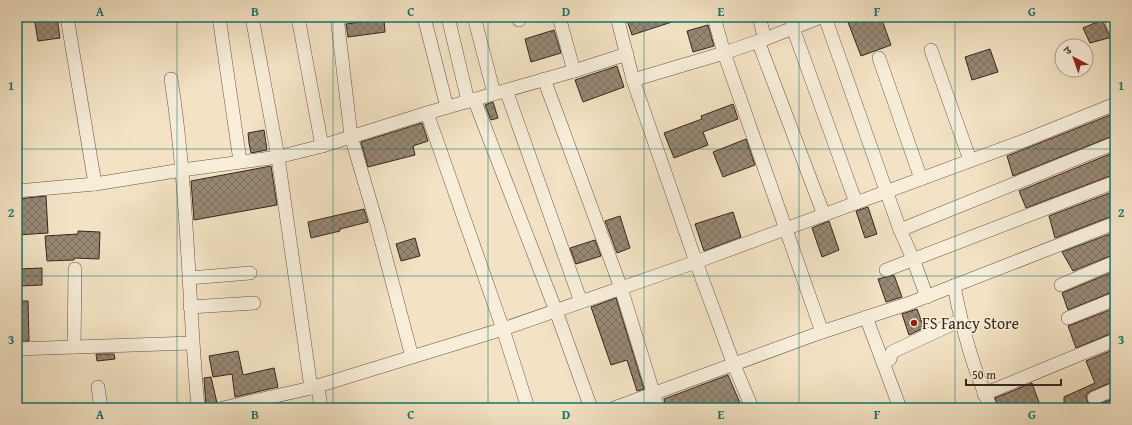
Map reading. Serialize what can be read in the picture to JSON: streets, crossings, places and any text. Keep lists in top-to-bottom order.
{
  "places": ["FS Fancy Store"],
  "scale_bar": "50 m",
  "north": "top left",
  "grid": {
    "columns": [
      "A",
      "B",
      "C",
      "D",
      "E",
      "F",
      "G"
    ],
    "rows": ["1", "2", "3"]
  }
}
